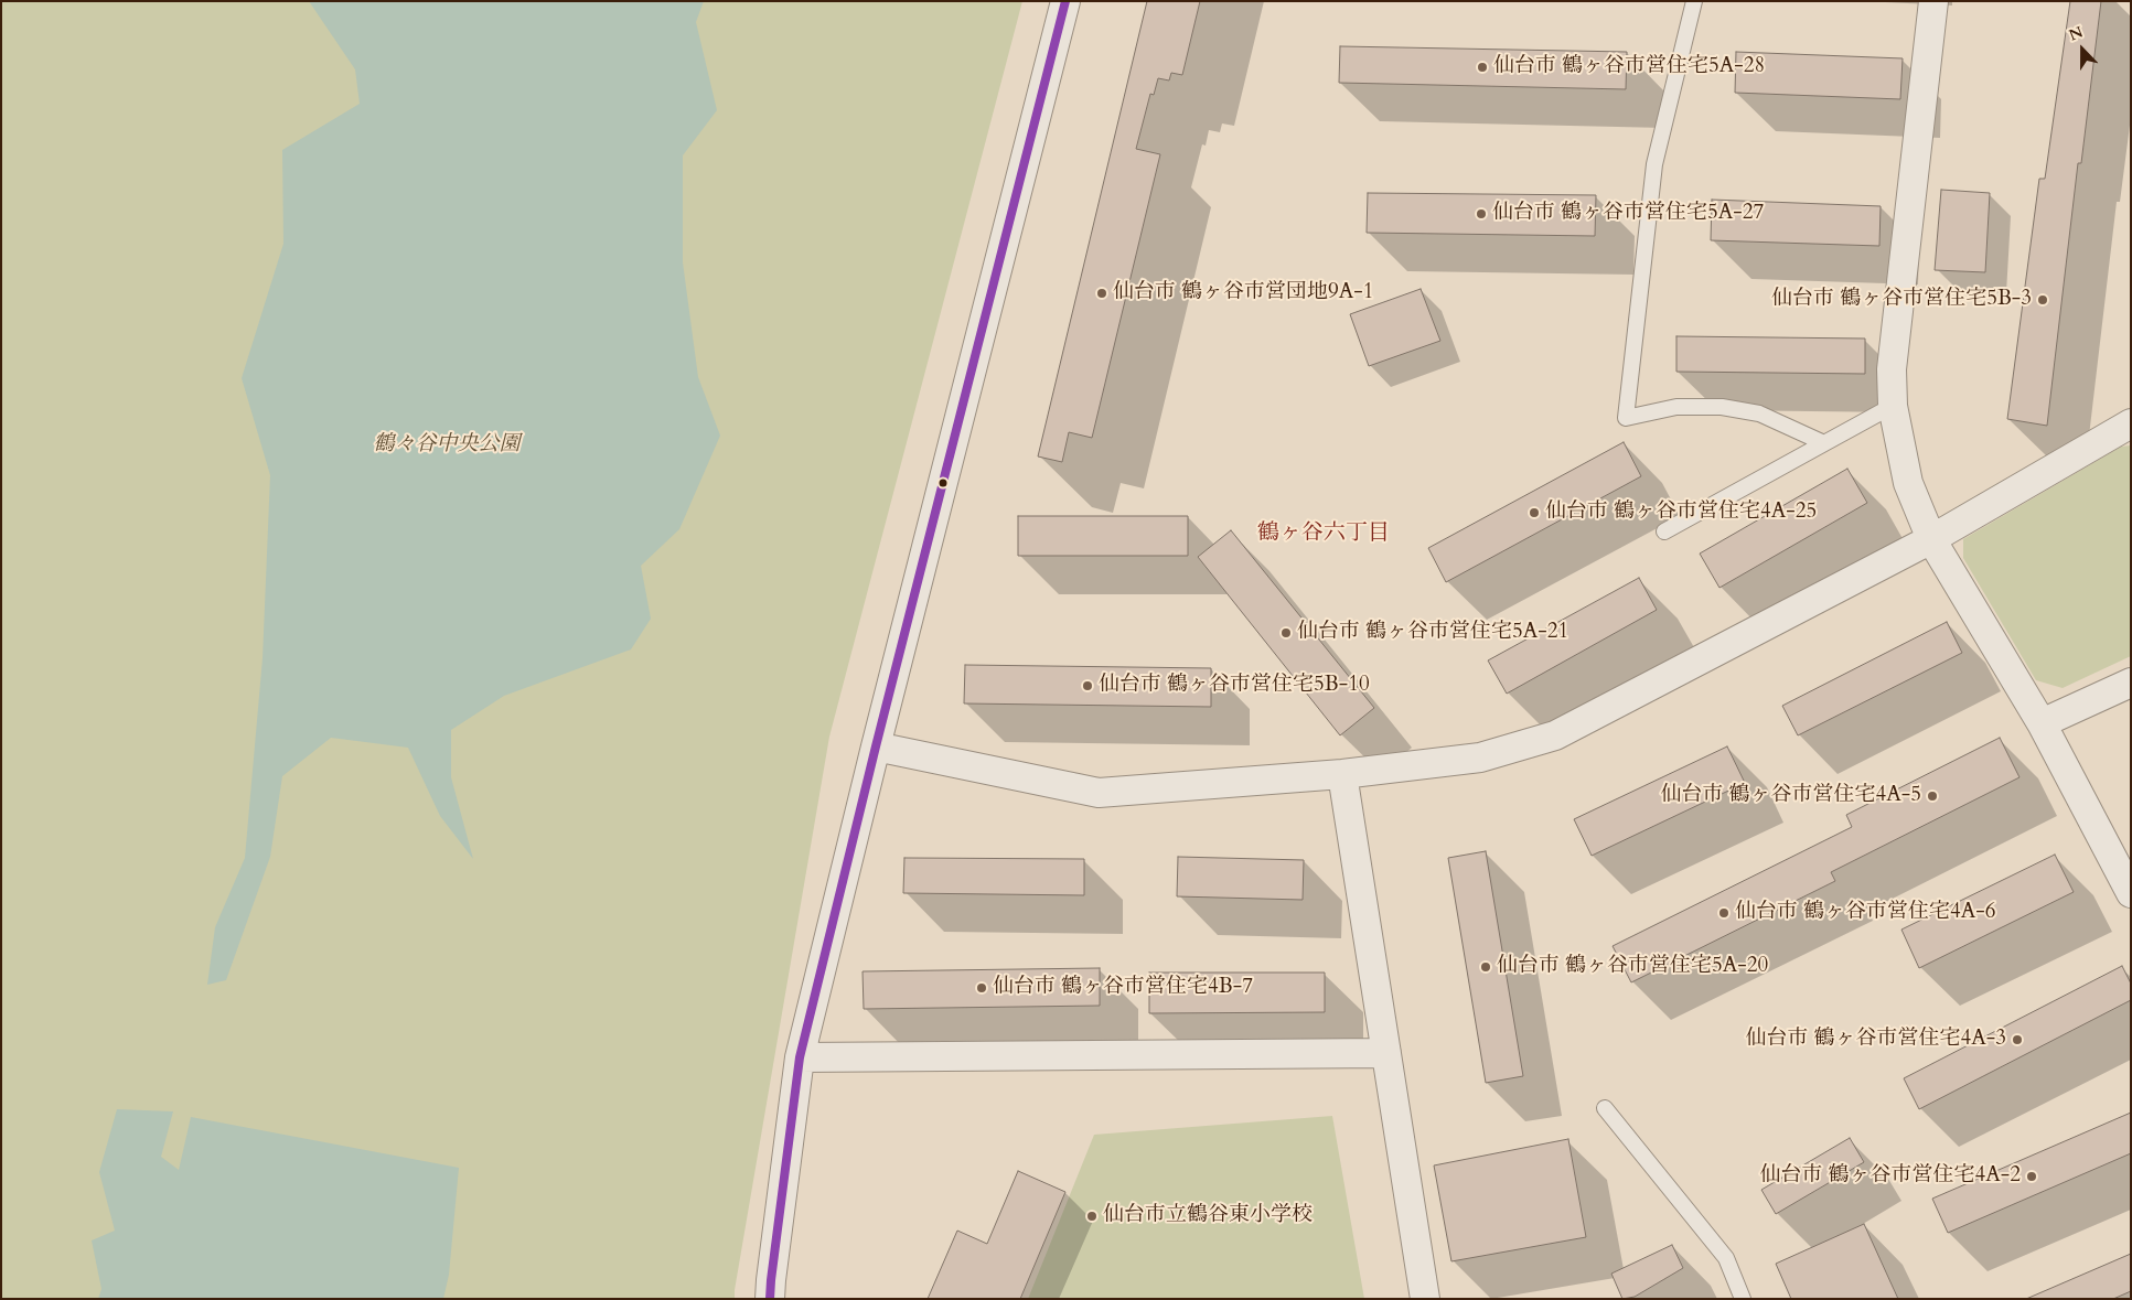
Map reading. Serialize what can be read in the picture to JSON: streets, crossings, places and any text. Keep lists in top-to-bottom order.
{
  "districts": ["鶴ヶ谷六丁目"],
  "parks": ["鶴々谷中央公園"],
  "places": [
    "仙台市 鶴ヶ谷市営住宅5A-28",
    "仙台市 鶴ヶ谷市営住宅5A-27",
    "仙台市 鶴ヶ谷市営団地9A-1",
    "仙台市 鶴ヶ谷市営住宅5B-3",
    "仙台市 鶴ヶ谷市営住宅4A-25",
    "仙台市 鶴ヶ谷市営住宅5A-21",
    "仙台市 鶴ヶ谷市営住宅5B-10",
    "仙台市 鶴ヶ谷市営住宅4A-5",
    "仙台市 鶴ヶ谷市営住宅4A-6",
    "仙台市 鶴ヶ谷市営住宅5A-20",
    "仙台市 鶴ヶ谷市営住宅4B-7",
    "仙台市 鶴ヶ谷市営住宅4A-3",
    "仙台市 鶴ヶ谷市営住宅4A-2",
    "仙台市立鶴谷東小学校"
  ],
  "north": "top"
}
